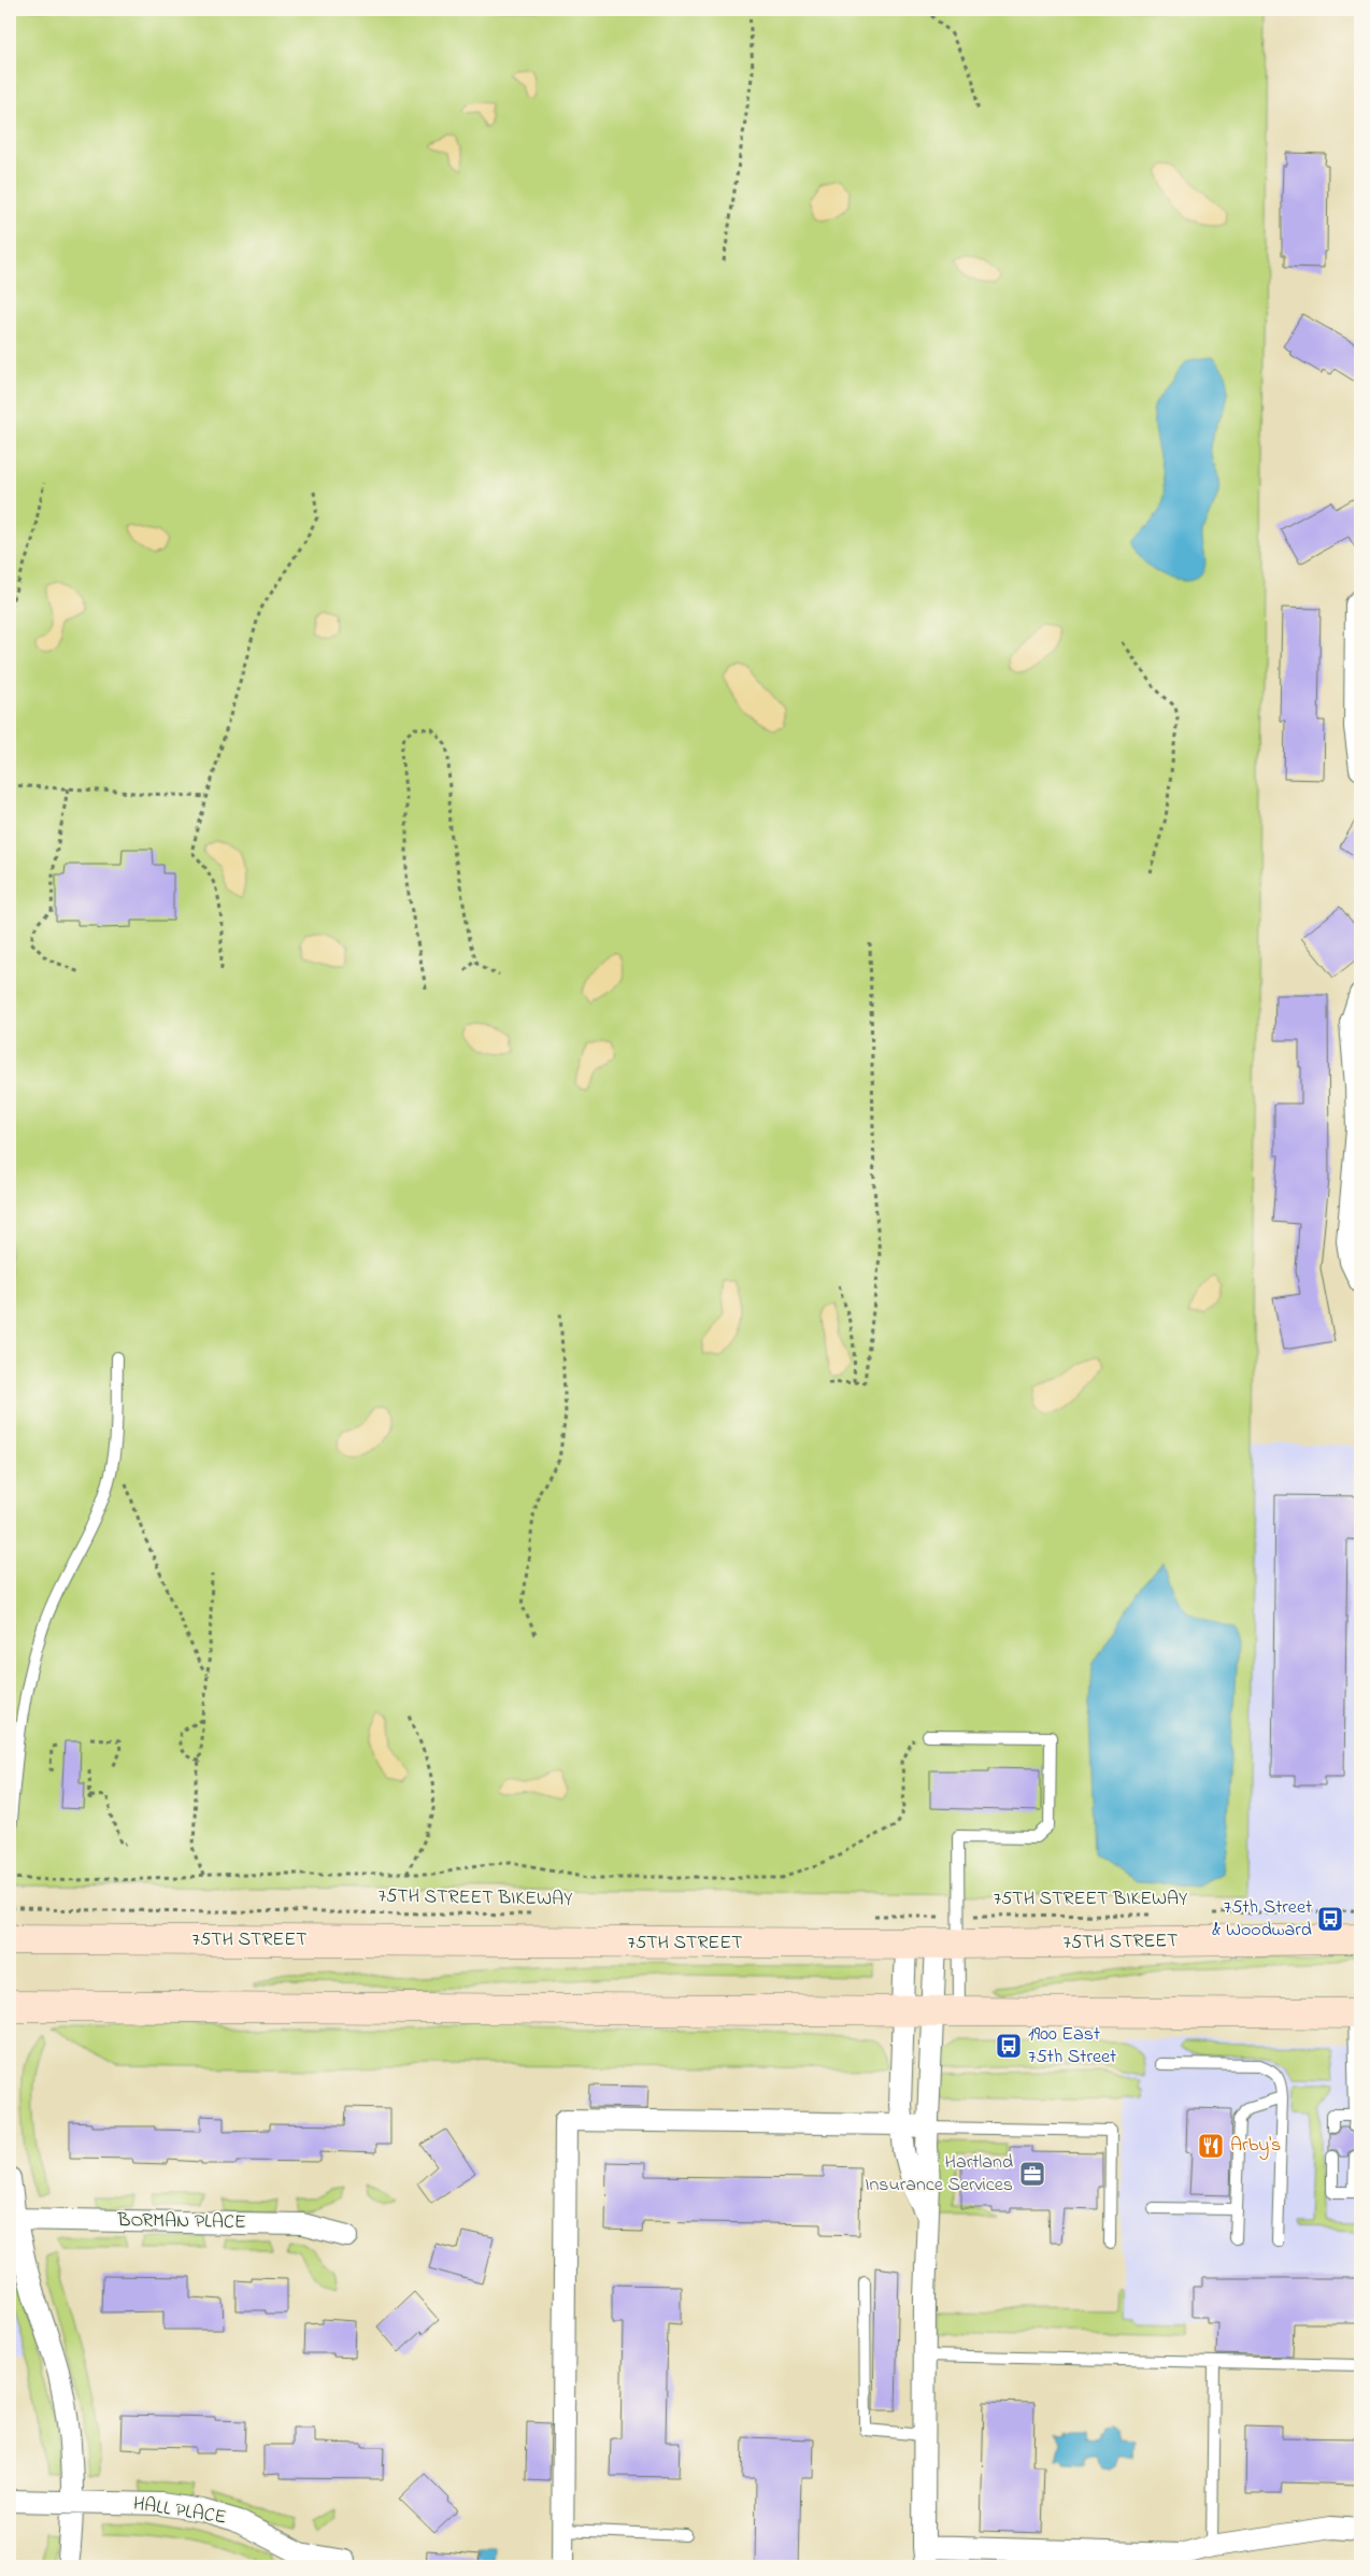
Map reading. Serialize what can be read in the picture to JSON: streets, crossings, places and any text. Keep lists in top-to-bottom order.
{
  "streets": {
    "main road": ["75TH STREET"],
    "street": ["BORMAN PLACE", "HALL PLACE"],
    "path": ["75TH STREET BIKEWAY"]
  },
  "places": {
    "bus stop": ["75th Street & Woodward", "1900 East 75th Street"],
    "restaurant": ["Arby's"],
    "office": ["Hartland Insurance Services"]
  }
}
